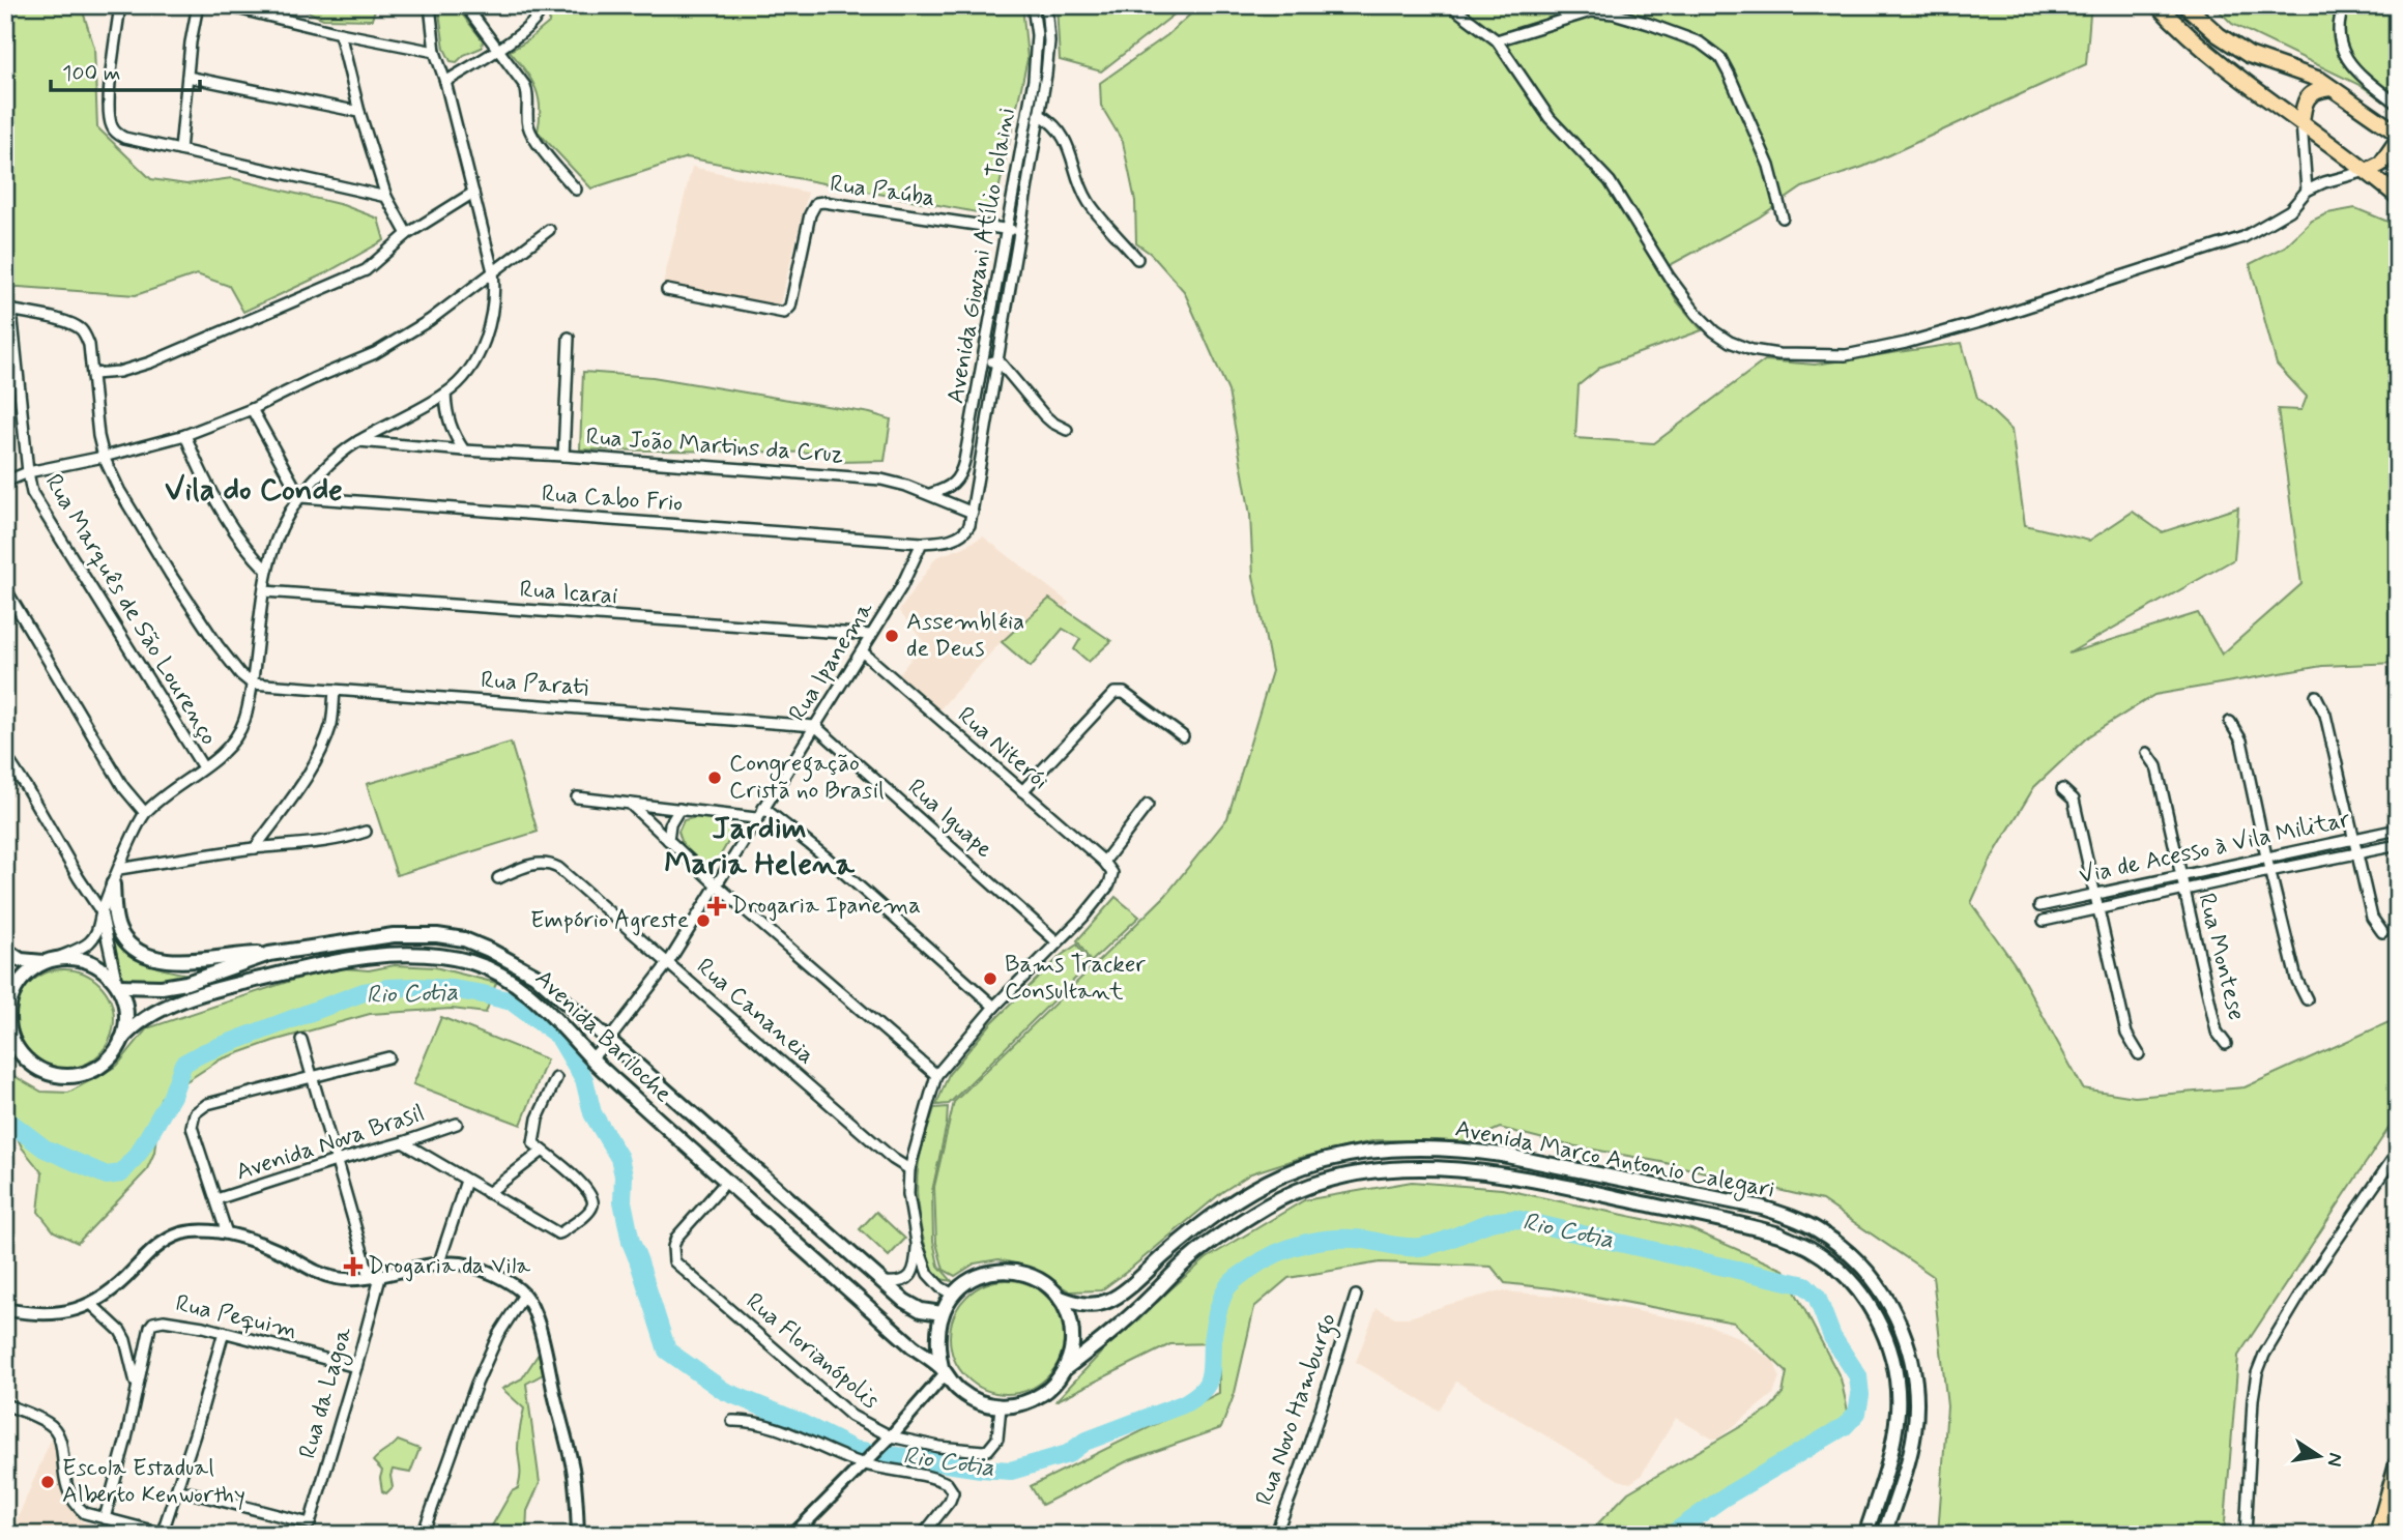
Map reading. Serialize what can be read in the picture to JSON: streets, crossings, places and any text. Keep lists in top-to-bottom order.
{
  "streets": {
    "main road": ["Avenida Bariloche", "Avenida Marco Antonio Calegari"],
    "street": [
      "Rua Paúba",
      "Avenida Giovani Atílio Tolaini",
      "Rua João Martins da Cruz",
      "Rua Cabo Frio",
      "Rua Icarai",
      "Rua Marquês de São Lourenço",
      "Rua Ipanema",
      "Rua Parati",
      "Rua Niterói",
      "Rua Iguape",
      "Via de Acesso à Vila Militar",
      "Rua Montese",
      "Rua Cananeia",
      "Avenida Nova Brasil",
      "Rua Pequim",
      "Rua Florianópolis",
      "Rua da Lagoa",
      "Rua Novo Hamburgo"
    ]
  },
  "crossings": [
    ["Rua Paúba", "Avenida Giovani Atílio Tolaini"],
    ["Avenida Giovani Atílio Tolaini", "Rua João Martins da Cruz"],
    ["Rua Cabo Frio", "Rua Ipanema"],
    ["Rua Icarai", "Rua Ipanema"],
    ["Rua Ipanema", "Rua Parati"],
    ["Rua Ipanema", "Rua Niterói"],
    ["Rua Ipanema", "Rua Iguape"],
    ["Rua Ipanema", "Rua Cananeia"],
    ["Rua Ipanema", "Avenida Bariloche"],
    ["Rua Parati", "Rua Iguape"],
    ["Rua Niterói", "Rua Iguape"],
    ["Via de Acesso à Vila Militar", "Rua Montese"],
    ["Avenida Bariloche", "Avenida Marco Antonio Calegari"],
    ["Avenida Bariloche", "Rua Florianópolis"],
    ["Avenida Marco Antonio Calegari", "Rua Florianópolis"],
    ["Rua Pequim", "Rua da Lagoa"]
  ],
  "districts": ["Vila do Conde", "Jardim Maria Helena"],
  "water": ["Rio Cotia"],
  "places": {
    "other": [
      "Assembléia de Deus",
      "Congregação Cristã no Brasil",
      "Empório Agreste",
      "Bams Tracker Consultant",
      "Escola Estadual Alberto Kenworthy"
    ],
    "health": ["Drogaria Ipanema", "Drogaria da Vila"]
  },
  "scale_bar": "100 m",
  "north": "right"
}
